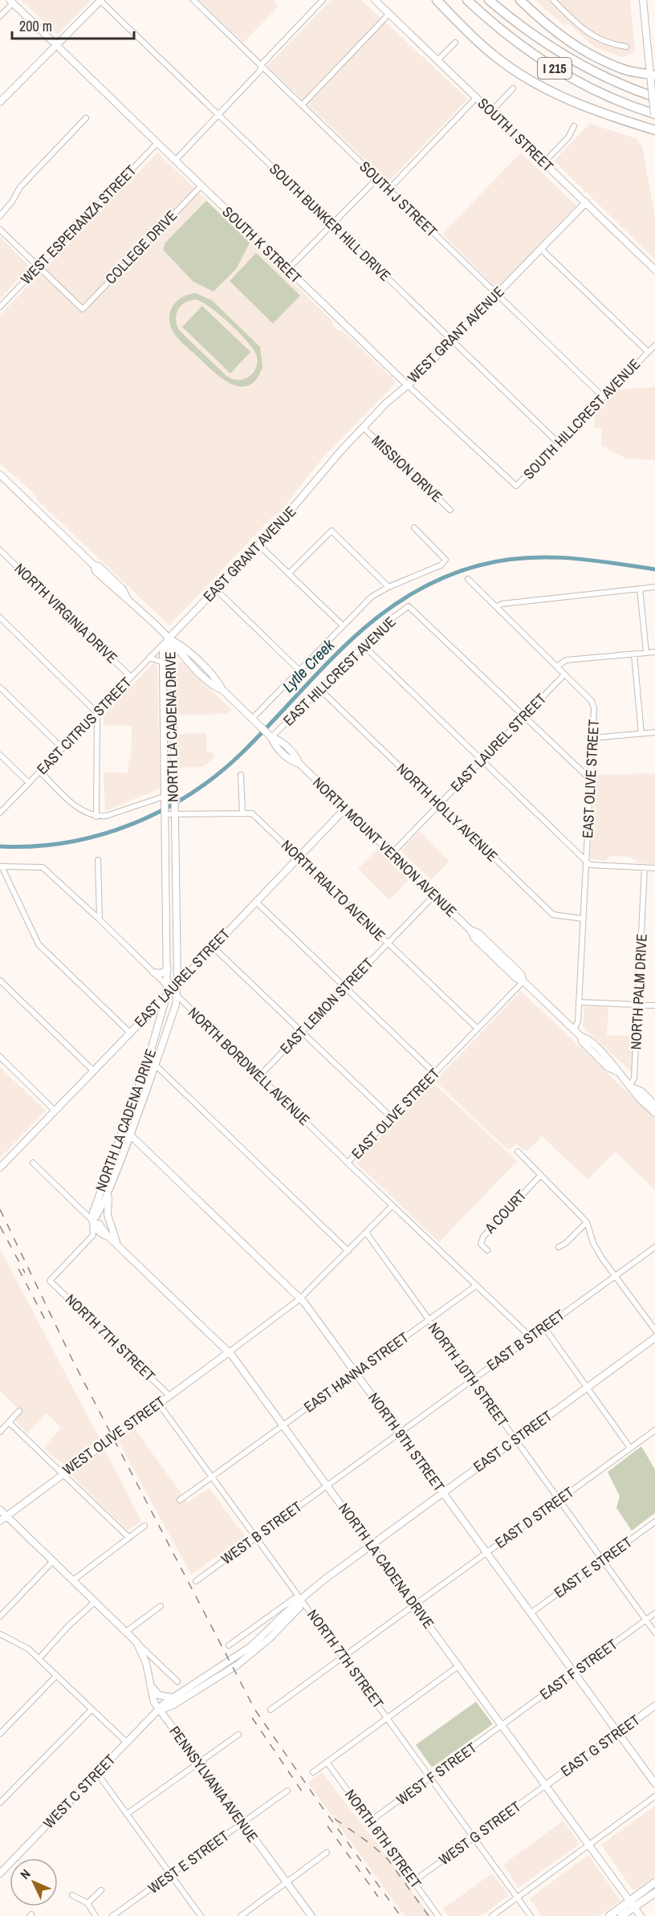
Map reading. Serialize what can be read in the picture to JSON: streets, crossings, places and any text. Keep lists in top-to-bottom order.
{
  "streets": {
    "highway": ["I 215"],
    "street": [
      "SOUTH I STREET",
      "SOUTH J STREET",
      "SOUTH BUNKER HILL DRIVE",
      "WEST ESPERANZA STREET",
      "SOUTH K STREET",
      "COLLEGE DRIVE",
      "WEST GRANT AVENUE",
      "SOUTH HILLCREST AVENUE",
      "MISSION DRIVE",
      "EAST GRANT AVENUE",
      "NORTH VIRGINIA DRIVE",
      "EAST HILLCREST AVENUE",
      "EAST CITRUS STREET",
      "NORTH LA CADENA DRIVE",
      "EAST LAUREL STREET",
      "EAST OLIVE STREET",
      "NORTH HOLLY AVENUE",
      "NORTH MOUNT VERNON AVENUE",
      "NORTH RIALTO AVENUE",
      "NORTH PALM DRIVE",
      "EAST LEMON STREET",
      "NORTH BORDWELL AVENUE",
      "A COURT",
      "NORTH 7TH STREET",
      "EAST B STREET",
      "EAST HANNA STREET",
      "NORTH 10TH STREET",
      "WEST OLIVE STREET",
      "EAST C STREET",
      "NORTH 9TH STREET",
      "EAST D STREET",
      "WEST B STREET",
      "EAST E STREET",
      "EAST F STREET",
      "EAST G STREET",
      "WEST F STREET",
      "PENNSYLVANIA AVENUE",
      "WEST C STREET",
      "WEST G STREET",
      "NORTH 6TH STREET",
      "WEST E STREET"
    ]
  },
  "crossings": [
    ["SOUTH I STREET", "WEST GRANT AVENUE"],
    ["SOUTH J STREET", "WEST GRANT AVENUE"],
    ["SOUTH J STREET", "SOUTH HILLCREST AVENUE"],
    ["SOUTH BUNKER HILL DRIVE", "WEST GRANT AVENUE"],
    ["SOUTH BUNKER HILL DRIVE", "SOUTH HILLCREST AVENUE"],
    ["WEST ESPERANZA STREET", "SOUTH K STREET"],
    ["WEST ESPERANZA STREET", "COLLEGE DRIVE"],
    ["SOUTH K STREET", "COLLEGE DRIVE"],
    ["SOUTH K STREET", "WEST GRANT AVENUE"],
    ["SOUTH K STREET", "SOUTH HILLCREST AVENUE"],
    ["WEST GRANT AVENUE", "MISSION DRIVE"],
    ["WEST GRANT AVENUE", "EAST GRANT AVENUE"],
    ["EAST GRANT AVENUE", "EAST CITRUS STREET"],
    ["EAST GRANT AVENUE", "NORTH LA CADENA DRIVE"],
    ["EAST GRANT AVENUE", "NORTH MOUNT VERNON AVENUE"],
    ["NORTH VIRGINIA DRIVE", "EAST CITRUS STREET"],
    ["EAST HILLCREST AVENUE", "EAST LAUREL STREET"],
    ["EAST HILLCREST AVENUE", "NORTH HOLLY AVENUE"],
    ["EAST HILLCREST AVENUE", "NORTH MOUNT VERNON AVENUE"],
    ["EAST CITRUS STREET", "NORTH LA CADENA DRIVE"],
    ["EAST CITRUS STREET", "NORTH MOUNT VERNON AVENUE"],
    ["NORTH LA CADENA DRIVE", "EAST LAUREL STREET"],
    ["NORTH LA CADENA DRIVE", "NORTH MOUNT VERNON AVENUE"],
    ["NORTH LA CADENA DRIVE", "NORTH RIALTO AVENUE"],
    ["NORTH LA CADENA DRIVE", "NORTH BORDWELL AVENUE"],
    ["NORTH LA CADENA DRIVE", "EAST B STREET"],
    ["NORTH LA CADENA DRIVE", "EAST HANNA STREET"],
    ["NORTH LA CADENA DRIVE", "WEST OLIVE STREET"],
    ["NORTH LA CADENA DRIVE", "EAST C STREET"],
    ["NORTH LA CADENA DRIVE", "NORTH 9TH STREET"],
    ["NORTH LA CADENA DRIVE", "EAST D STREET"],
    ["NORTH LA CADENA DRIVE", "WEST B STREET"],
    ["NORTH LA CADENA DRIVE", "EAST F STREET"],
    ["NORTH LA CADENA DRIVE", "EAST G STREET"],
    ["NORTH LA CADENA DRIVE", "WEST F STREET"],
    ["NORTH LA CADENA DRIVE", "WEST C STREET"],
    ["NORTH LA CADENA DRIVE", "WEST G STREET"],
    ["EAST LAUREL STREET", "EAST OLIVE STREET"],
    ["EAST LAUREL STREET", "NORTH HOLLY AVENUE"],
    ["EAST LAUREL STREET", "NORTH MOUNT VERNON AVENUE"],
    ["EAST LAUREL STREET", "NORTH RIALTO AVENUE"],
    ["EAST LAUREL STREET", "NORTH BORDWELL AVENUE"],
    ["EAST OLIVE STREET", "NORTH HOLLY AVENUE"],
    ["EAST OLIVE STREET", "NORTH MOUNT VERNON AVENUE"],
    ["EAST OLIVE STREET", "NORTH RIALTO AVENUE"],
    ["EAST OLIVE STREET", "NORTH BORDWELL AVENUE"],
    ["NORTH MOUNT VERNON AVENUE", "NORTH PALM DRIVE"],
    ["NORTH MOUNT VERNON AVENUE", "EAST LEMON STREET"],
    ["NORTH RIALTO AVENUE", "EAST LEMON STREET"],
    ["EAST LEMON STREET", "NORTH BORDWELL AVENUE"],
    ["NORTH BORDWELL AVENUE", "EAST B STREET"],
    ["NORTH BORDWELL AVENUE", "EAST HANNA STREET"],
    ["NORTH 7TH STREET", "EAST HANNA STREET"],
    ["NORTH 7TH STREET", "WEST OLIVE STREET"],
    ["NORTH 7TH STREET", "EAST D STREET"],
    ["NORTH 7TH STREET", "WEST B STREET"],
    ["NORTH 7TH STREET", "WEST F STREET"],
    ["NORTH 7TH STREET", "WEST C STREET"],
    ["NORTH 7TH STREET", "WEST G STREET"],
    ["EAST B STREET", "NORTH 10TH STREET"],
    ["EAST B STREET", "NORTH 9TH STREET"],
    ["EAST B STREET", "WEST B STREET"],
    ["EAST HANNA STREET", "NORTH 10TH STREET"],
    ["EAST HANNA STREET", "NORTH 9TH STREET"],
    ["NORTH 10TH STREET", "EAST C STREET"],
    ["NORTH 10TH STREET", "EAST D STREET"],
    ["NORTH 10TH STREET", "EAST E STREET"],
    ["NORTH 10TH STREET", "EAST F STREET"],
    ["WEST OLIVE STREET", "PENNSYLVANIA AVENUE"],
    ["EAST C STREET", "NORTH 9TH STREET"],
    ["EAST C STREET", "WEST C STREET"],
    ["NORTH 9TH STREET", "EAST D STREET"],
    ["NORTH 9TH STREET", "EAST E STREET"],
    ["NORTH 9TH STREET", "EAST F STREET"],
    ["NORTH 9TH STREET", "EAST G STREET"],
    ["EAST F STREET", "WEST F STREET"],
    ["EAST G STREET", "WEST G STREET"],
    ["WEST F STREET", "NORTH 6TH STREET"],
    ["PENNSYLVANIA AVENUE", "WEST C STREET"],
    ["PENNSYLVANIA AVENUE", "WEST E STREET"],
    ["WEST G STREET", "NORTH 6TH STREET"]
  ],
  "water": ["Lytle Creek"],
  "scale_bar": "200 m",
  "north": "top left"
}
